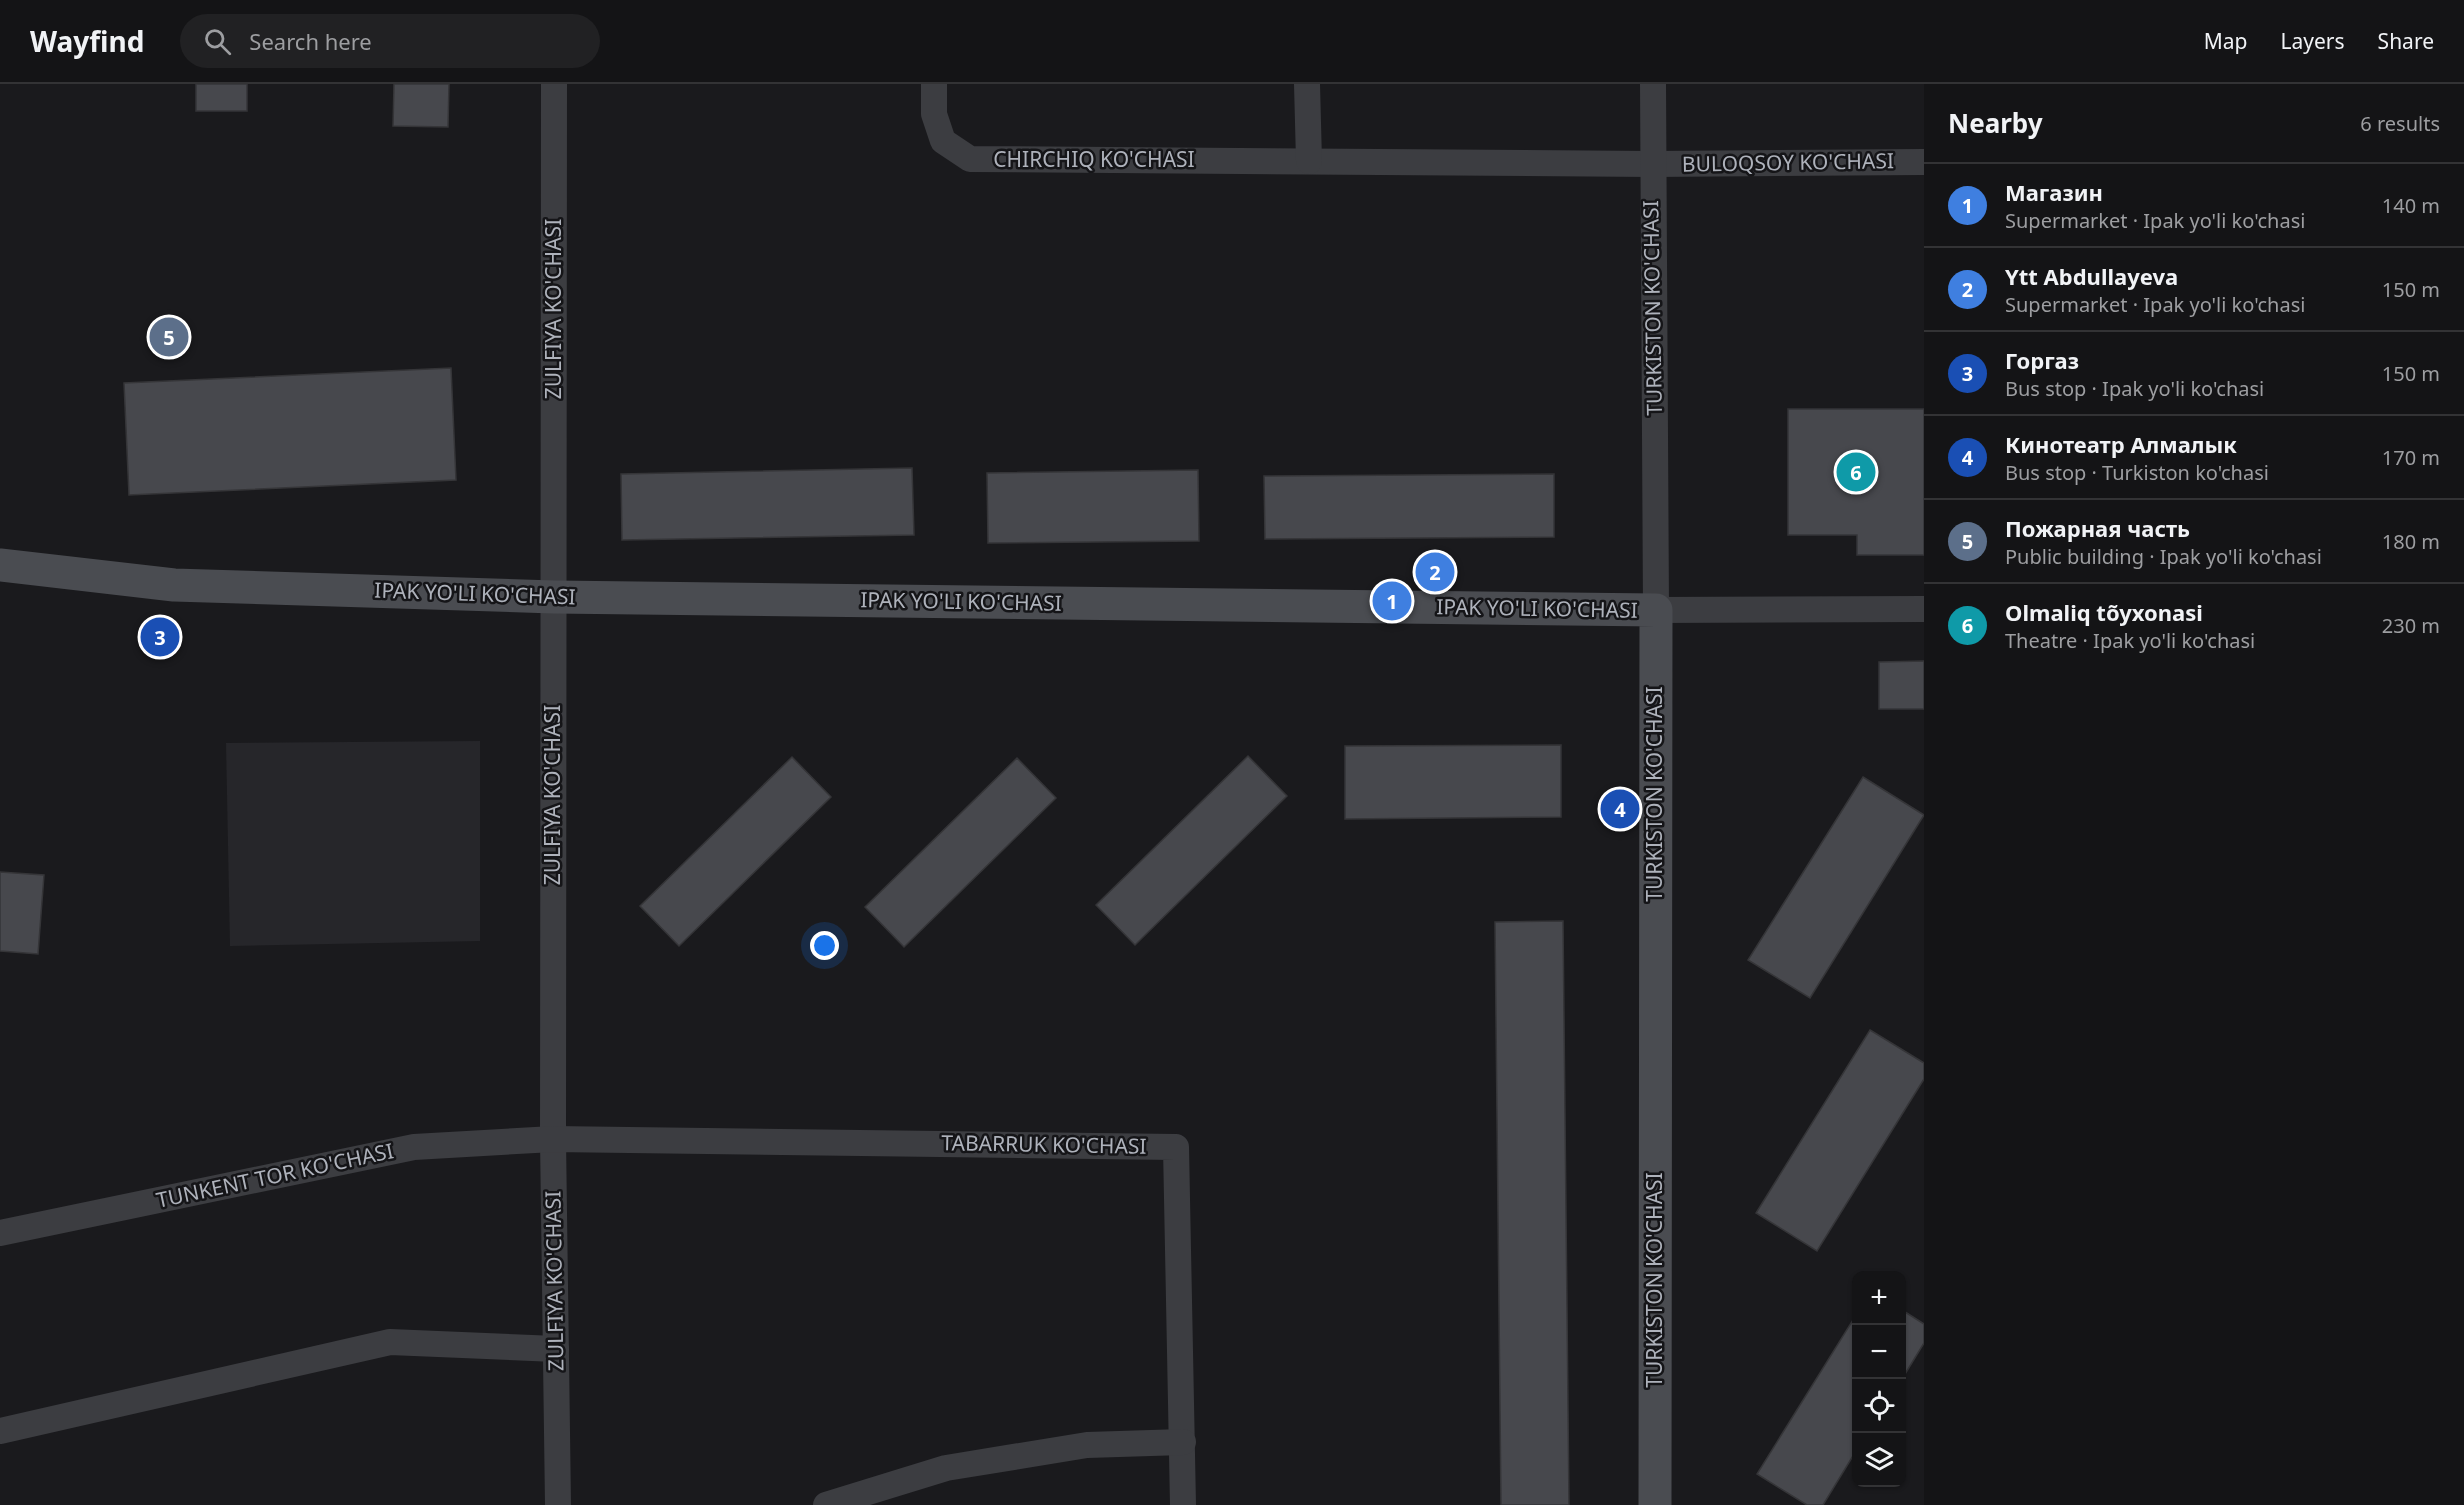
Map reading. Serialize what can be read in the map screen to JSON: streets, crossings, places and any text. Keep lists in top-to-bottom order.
{
  "streets": {
    "main road": ["TURKISTON KO'CHASI", "IPAK YO'LI KO'CHASI"],
    "street": [
      "CHIRCHIQ KO'CHASI",
      "BULOQSOY KO'CHASI",
      "ZULFIYA KO'CHASI",
      "TABARRUK KO'CHASI",
      "TUNKENT TOR KO'CHASI"
    ]
  },
  "crossings": [
    ["CHIRCHIQ KO'CHASI", "BULOQSOY KO'CHASI"],
    ["CHIRCHIQ KO'CHASI", "TURKISTON KO'CHASI"],
    ["BULOQSOY KO'CHASI", "TURKISTON KO'CHASI"],
    ["TURKISTON KO'CHASI", "IPAK YO'LI KO'CHASI"],
    ["ZULFIYA KO'CHASI", "IPAK YO'LI KO'CHASI"],
    ["ZULFIYA KO'CHASI", "TABARRUK KO'CHASI"],
    ["ZULFIYA KO'CHASI", "TUNKENT TOR KO'CHASI"],
    ["TABARRUK KO'CHASI", "TUNKENT TOR KO'CHASI"]
  ],
  "page": {
    "header": "Wayfind",
    "search": "Search here",
    "nav": ["Map", "Layers", "Share"],
    "heading": ["Nearby", "6 results"],
    "list": [
      {
        "mark": "1",
        "name": "Магазин",
        "note": "Supermarket · Ipak yo'li ko'chasi",
        "value": "140 m"
      },
      {
        "mark": "2",
        "name": "Ytt Abdullayeva",
        "note": "Supermarket · Ipak yo'li ko'chasi",
        "value": "150 m"
      },
      {
        "mark": "3",
        "name": "Горгаз",
        "note": "Bus stop · Ipak yo'li ko'chasi",
        "value": "150 m"
      },
      {
        "mark": "4",
        "name": "Кинотеатр Алмалык",
        "note": "Bus stop · Turkiston ko'chasi",
        "value": "170 m"
      },
      {
        "mark": "5",
        "name": "Пожарная часть",
        "note": "Public building · Ipak yo'li ko'chasi",
        "value": "180 m"
      },
      {
        "mark": "6",
        "name": "Olmaliq tõyxonasi",
        "note": "Theatre · Ipak yo'li ko'chasi",
        "value": "230 m"
      }
    ],
    "pins": [
      "5",
      "6",
      "2",
      "1",
      "3",
      "4"
    ],
    "map_buttons": ["+", "−"]
  }
}
